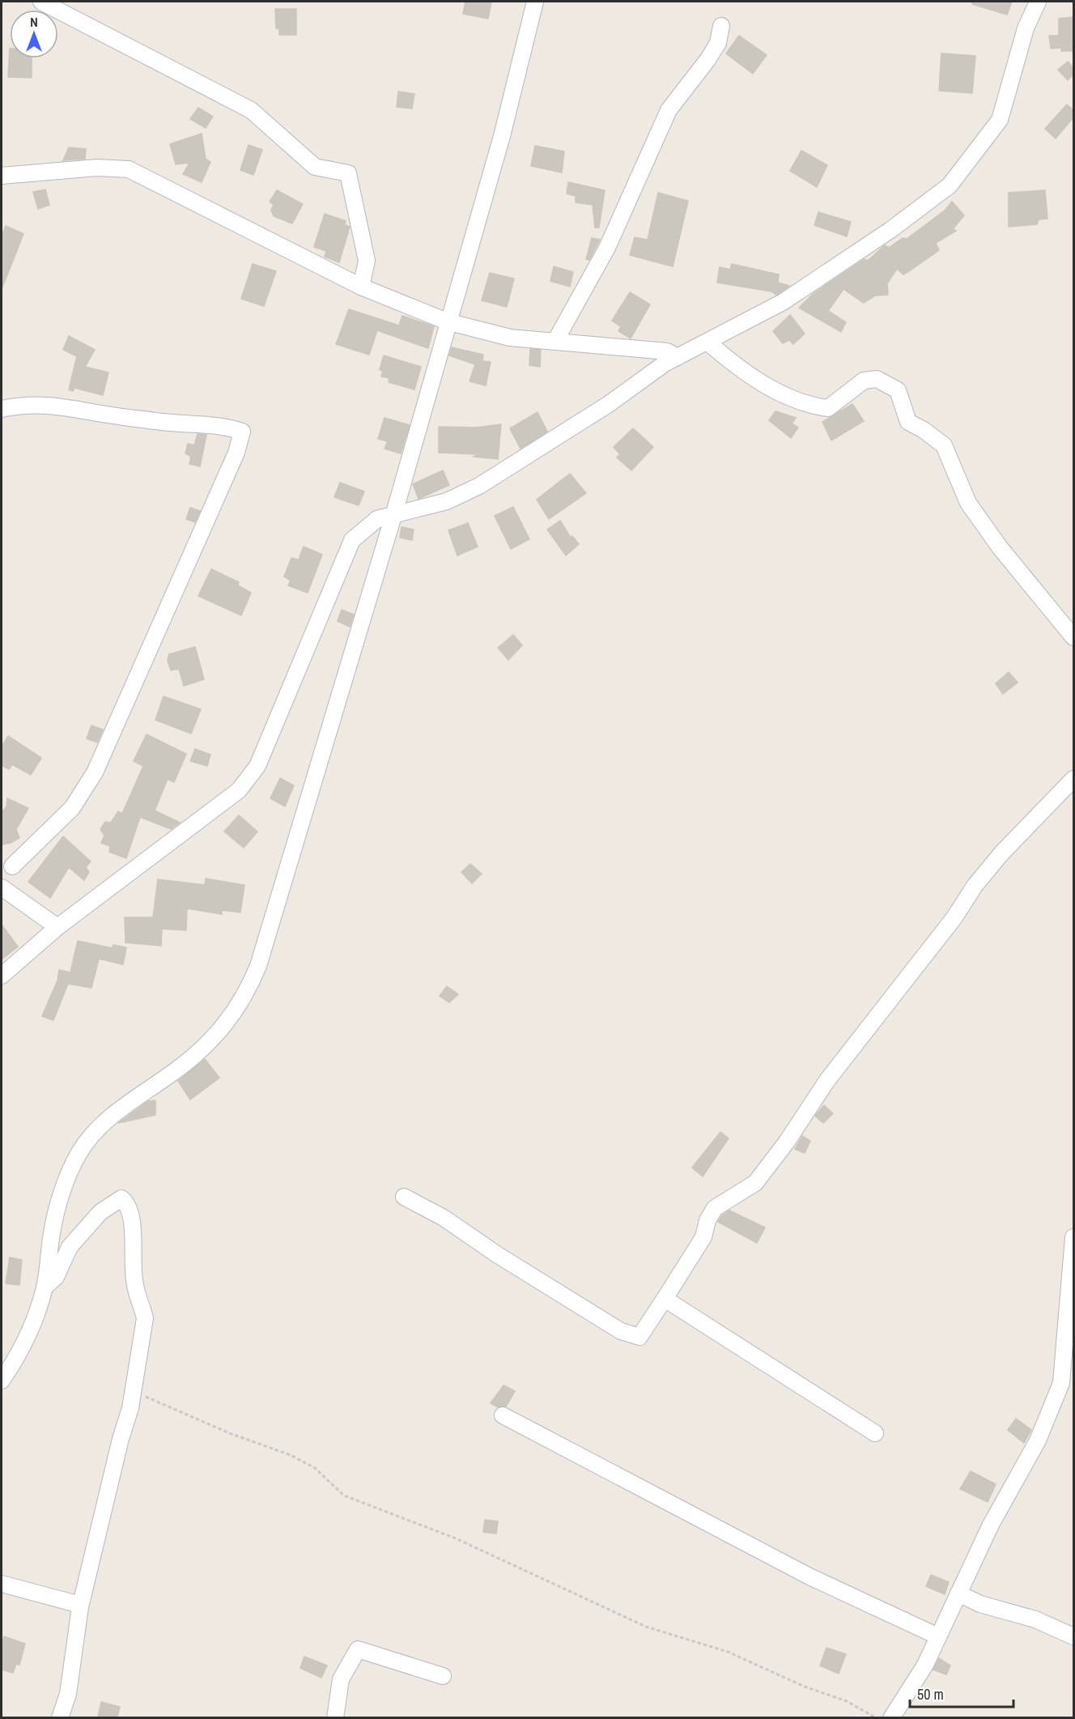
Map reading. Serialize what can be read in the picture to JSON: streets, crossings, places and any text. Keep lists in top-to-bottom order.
{
  "scale_bar": "50 m",
  "north": "top"
}
